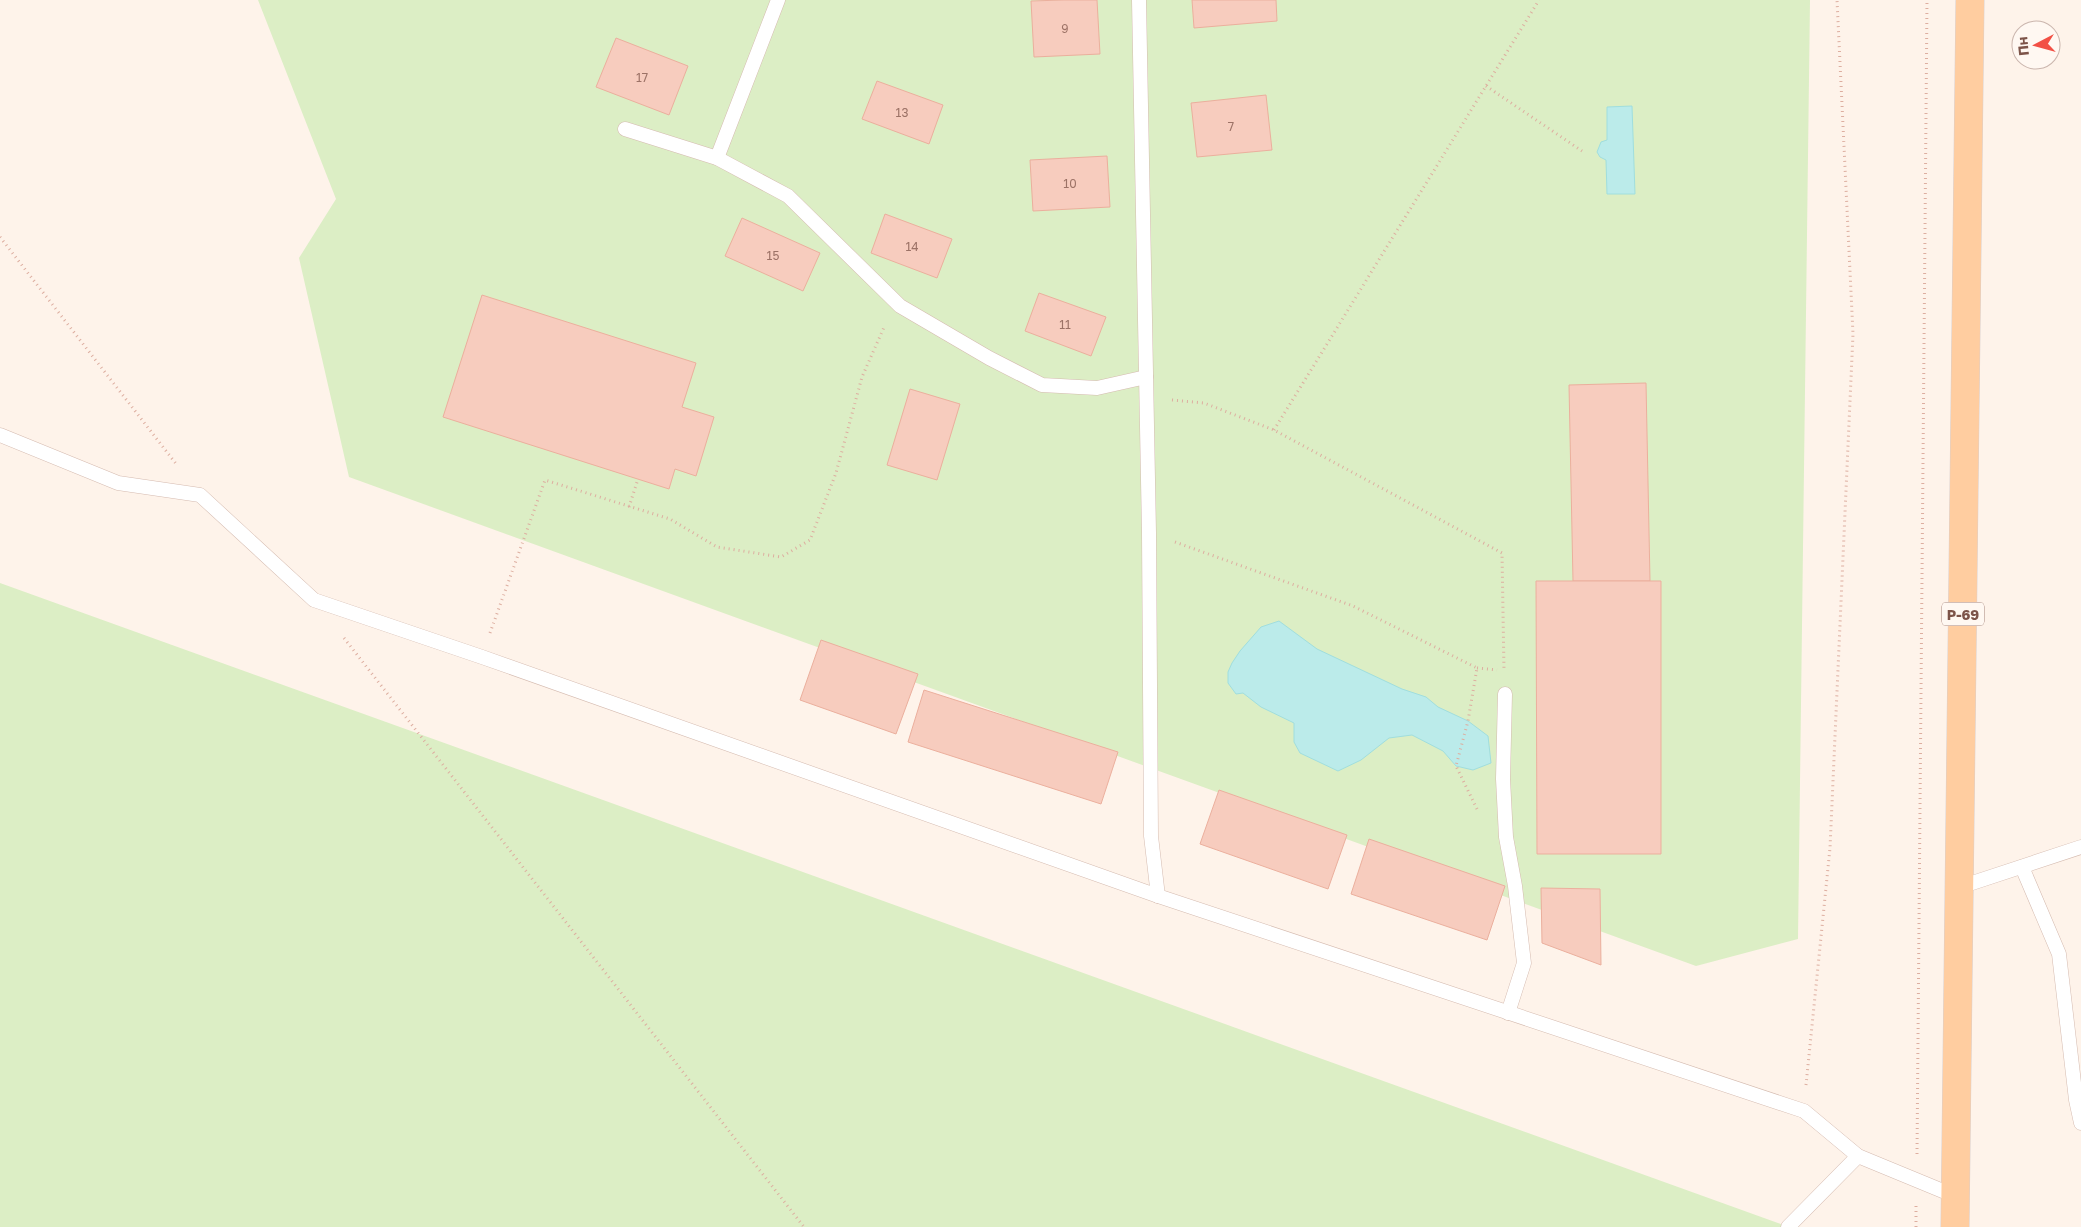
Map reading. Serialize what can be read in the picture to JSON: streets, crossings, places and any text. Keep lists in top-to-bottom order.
{
  "streets": {
    "main road": ["Р-69"]
  },
  "house_numbers": [
    "9",
    "17",
    "13",
    "7",
    "10",
    "14",
    "15",
    "11"
  ],
  "north": "left"
}
